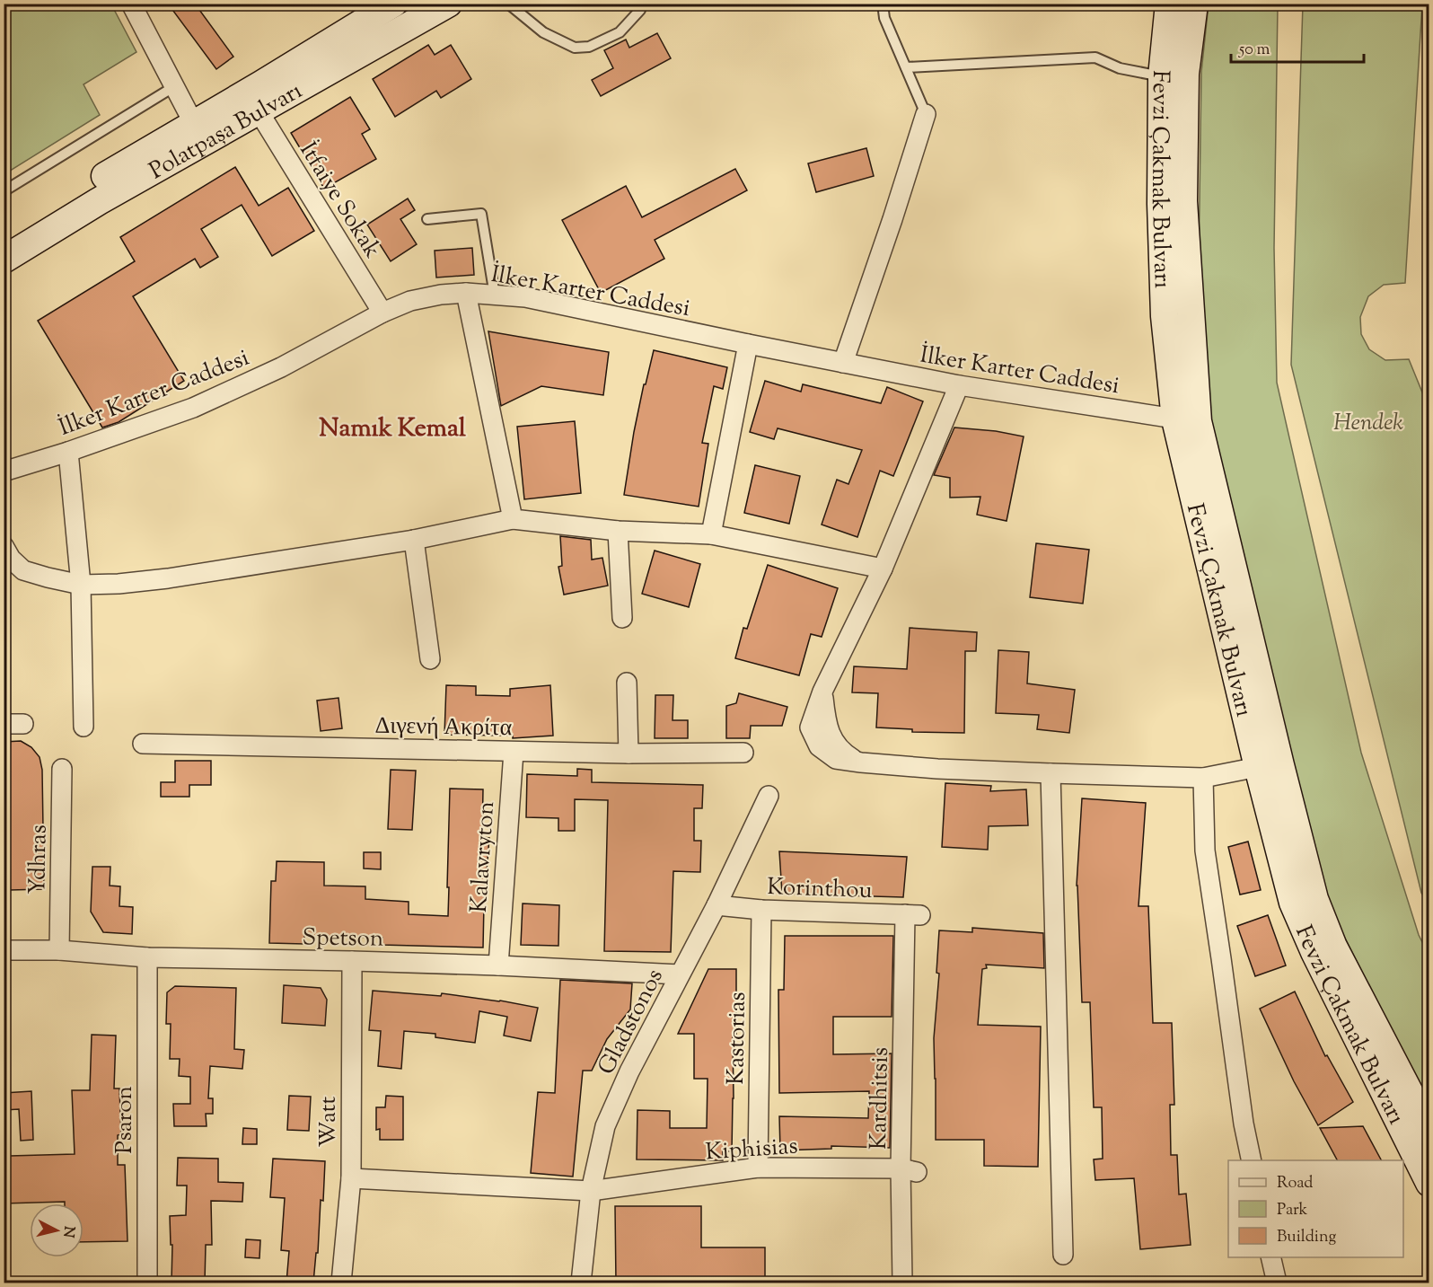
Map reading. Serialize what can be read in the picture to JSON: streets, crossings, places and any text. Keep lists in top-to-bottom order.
{
  "streets": {
    "main road": ["Polatpaşa Bulvarı", "Fevzi Çakmak Bulvarı"],
    "street": [
      "İtfaiye Sokak",
      "İlker Karter Caddesi",
      "Διγενή Ακρίτα",
      "Kalavryton",
      "Ydhras",
      "Korinthou",
      "Spetson",
      "Gladstonos",
      "Kastorias",
      "Kardhitsis",
      "Psaron",
      "Watt",
      "Kiphisias"
    ]
  },
  "crossings": [
    ["Polatpaşa Bulvarı", "İtfaiye Sokak"],
    ["Fevzi Çakmak Bulvarı", "İlker Karter Caddesi"],
    ["İtfaiye Sokak", "İlker Karter Caddesi"],
    ["Διγενή Ακρίτα", "Kalavryton"],
    ["Kalavryton", "Spetson"],
    ["Ydhras", "Spetson"],
    ["Korinthou", "Gladstonos"],
    ["Korinthou", "Kastorias"],
    ["Korinthou", "Kardhitsis"],
    ["Spetson", "Gladstonos"],
    ["Spetson", "Psaron"],
    ["Spetson", "Watt"],
    ["Gladstonos", "Kiphisias"],
    ["Kastorias", "Kiphisias"],
    ["Kardhitsis", "Kiphisias"],
    ["Watt", "Kiphisias"]
  ],
  "districts": ["Namık Kemal"],
  "parks": ["Hendek"],
  "legend": ["Road", "Park", "Building"],
  "scale_bar": "50 m",
  "north": "right"
}
